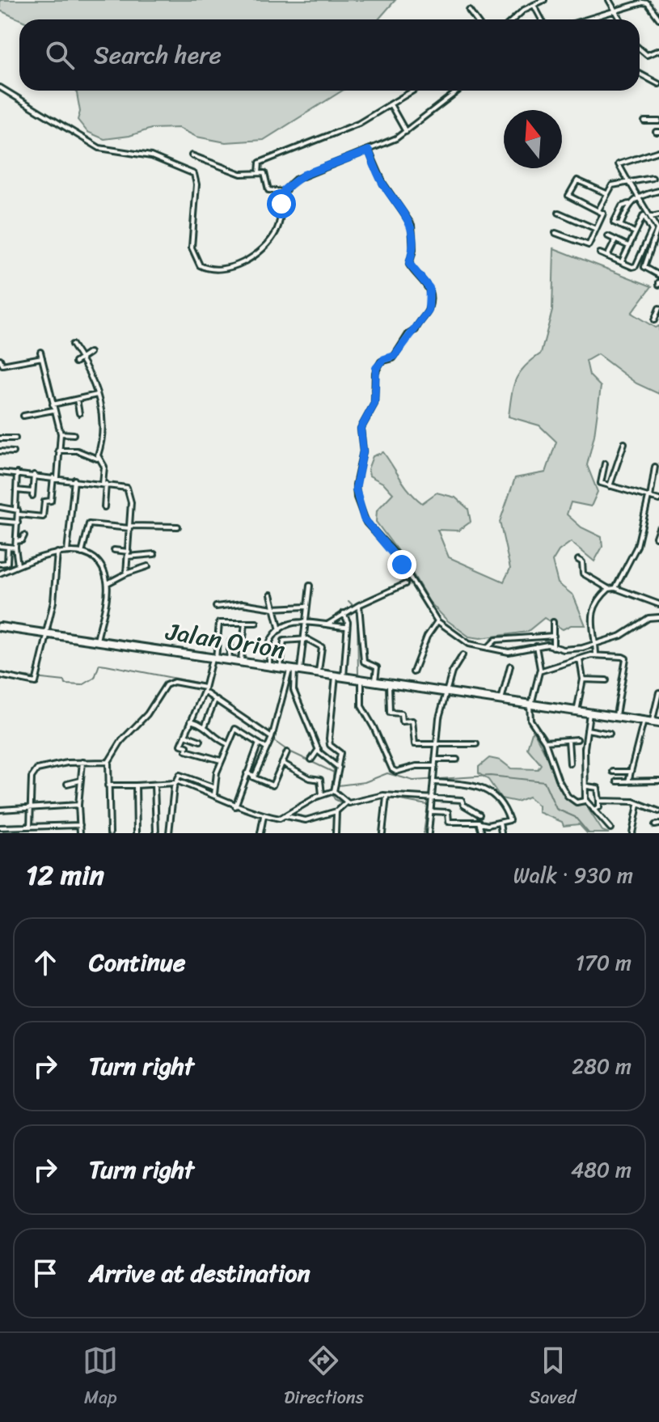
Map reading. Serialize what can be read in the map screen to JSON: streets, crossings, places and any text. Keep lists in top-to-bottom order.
{
  "streets": {
    "highway": ["Jalan Orion"]
  },
  "north": "top",
  "page": {
    "search": "Search here",
    "heading": ["12 min", "Walk · 930 m"],
    "list": [
      ["Continue", "170 m"],
      ["Turn right", "280 m"],
      ["Turn right", "480 m"],
      "Arrive at destination"
    ],
    "nav": ["Map", "Directions", "Saved"]
  }
}
